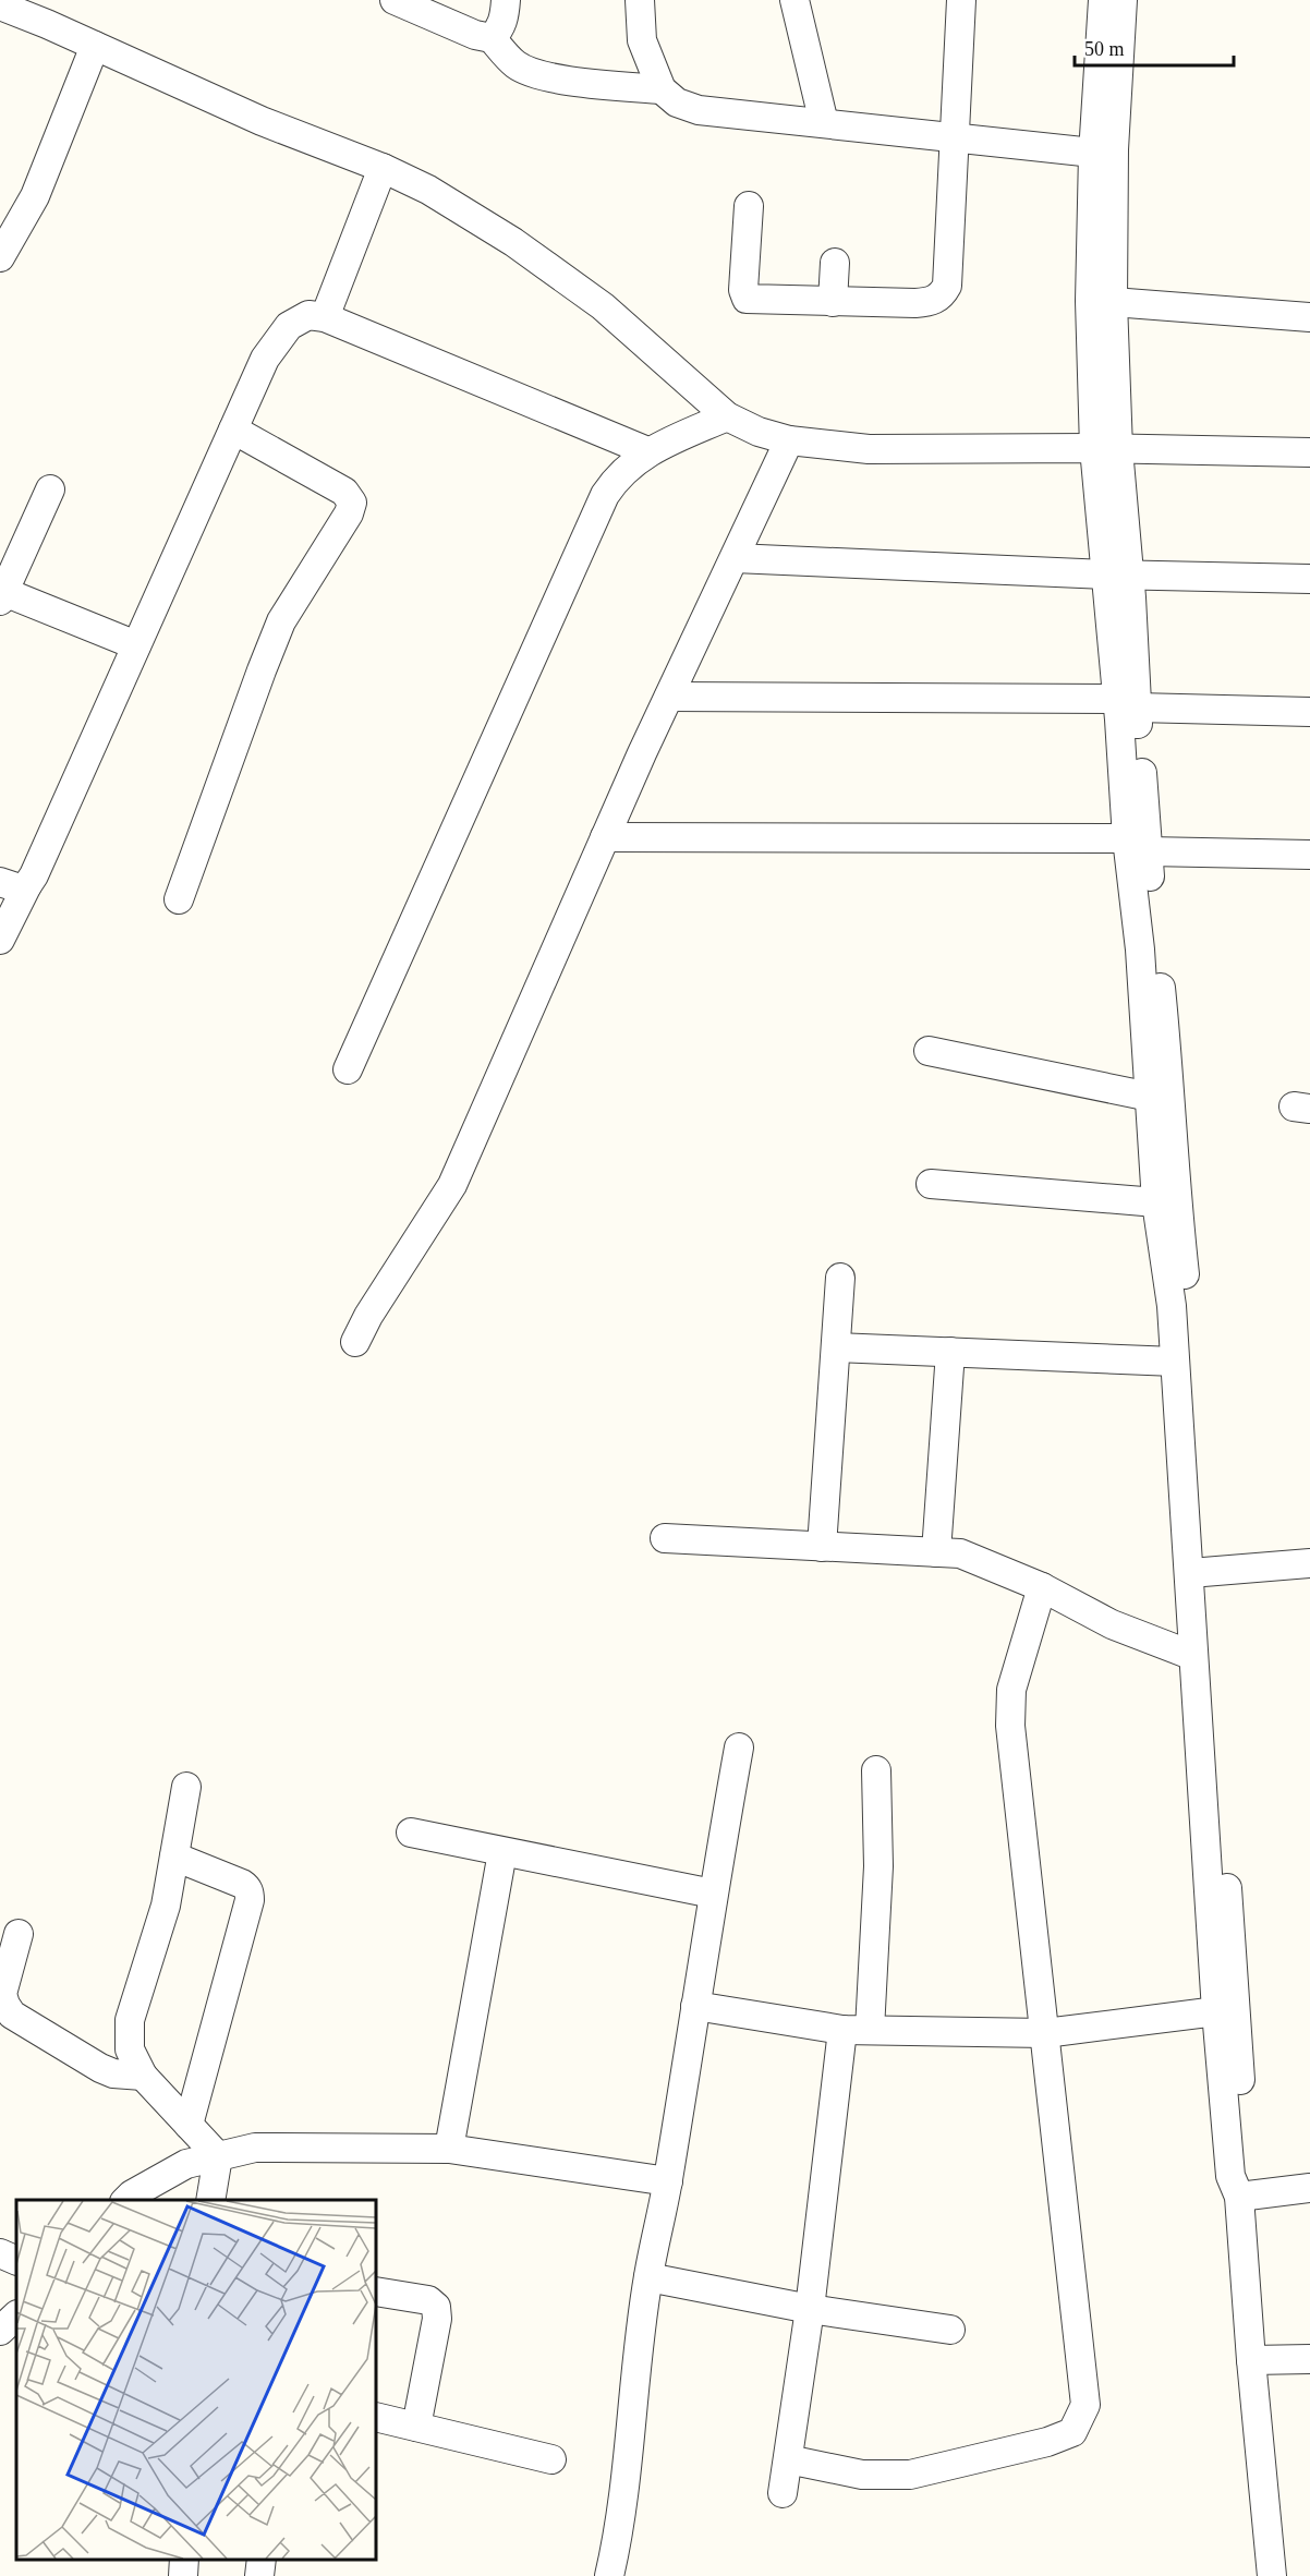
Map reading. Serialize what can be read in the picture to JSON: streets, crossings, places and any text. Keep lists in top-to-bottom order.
{
  "scale_bar": "50 m"
}
